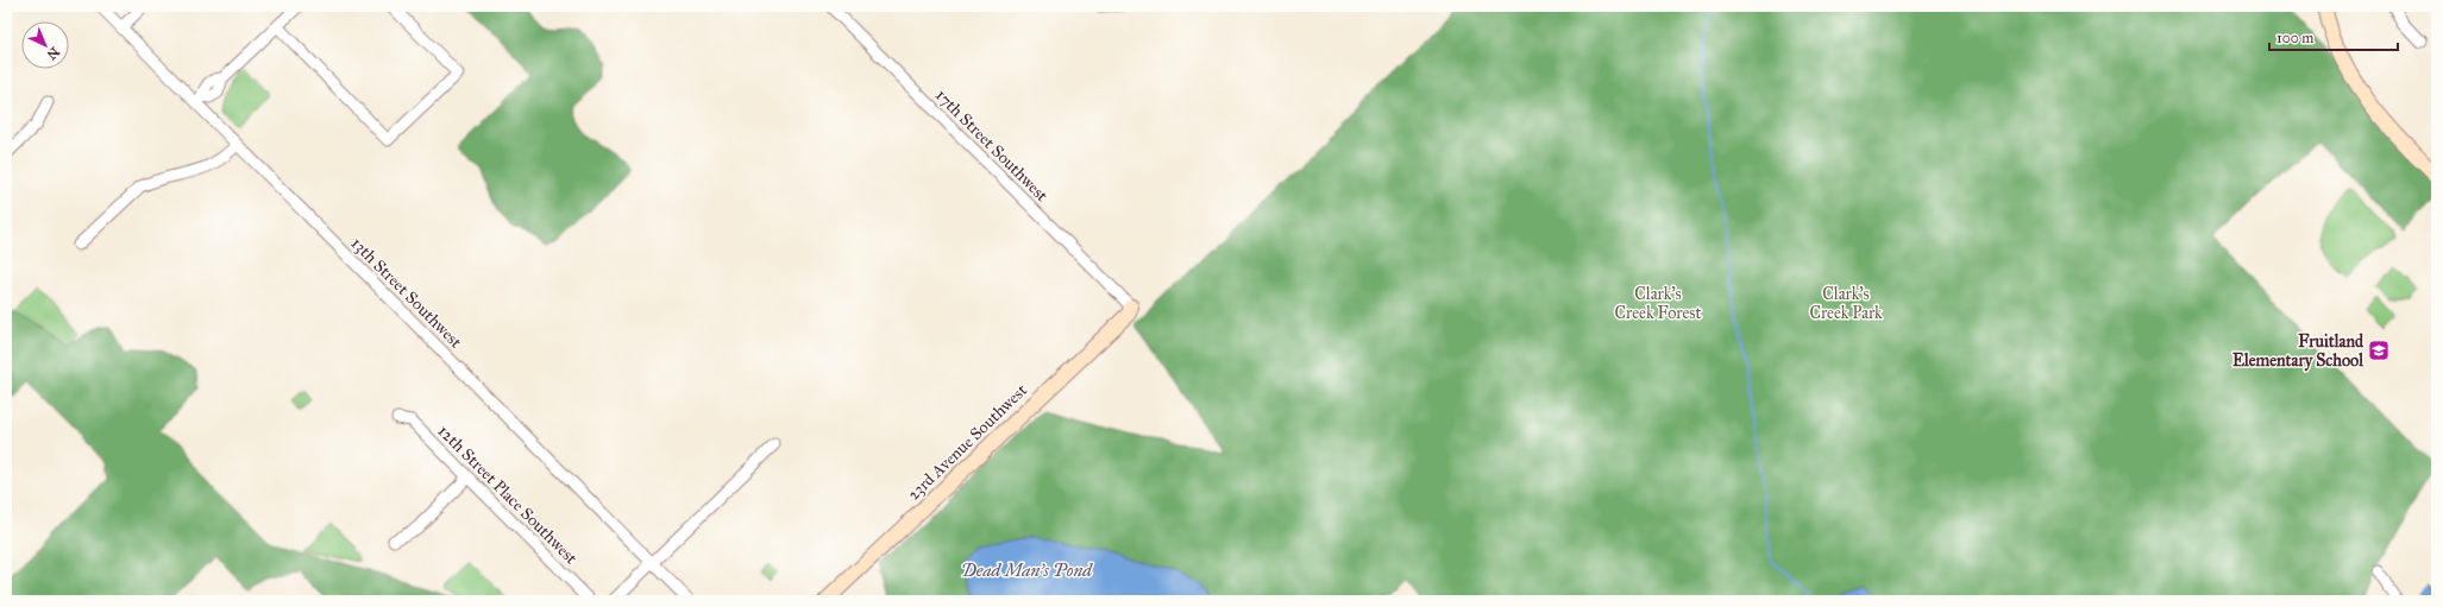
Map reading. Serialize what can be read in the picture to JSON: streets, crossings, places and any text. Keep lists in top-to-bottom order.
{
  "streets": {
    "street": [
      "17th Street Southwest",
      "13th Street Southwest",
      "23rd Avenue Southwest",
      "12th Street Place Southwest"
    ]
  },
  "crossings": [
    ["17th Street Southwest", "23rd Avenue Southwest"]
  ],
  "water": ["Dead Man's Pond"],
  "parks": ["Clark's Creek Forest", "Clark's Creek Park"],
  "places": {
    "school or university": ["Fruitland Elementary School"]
  },
  "scale_bar": "100 m",
  "north": "bottom right"
}
